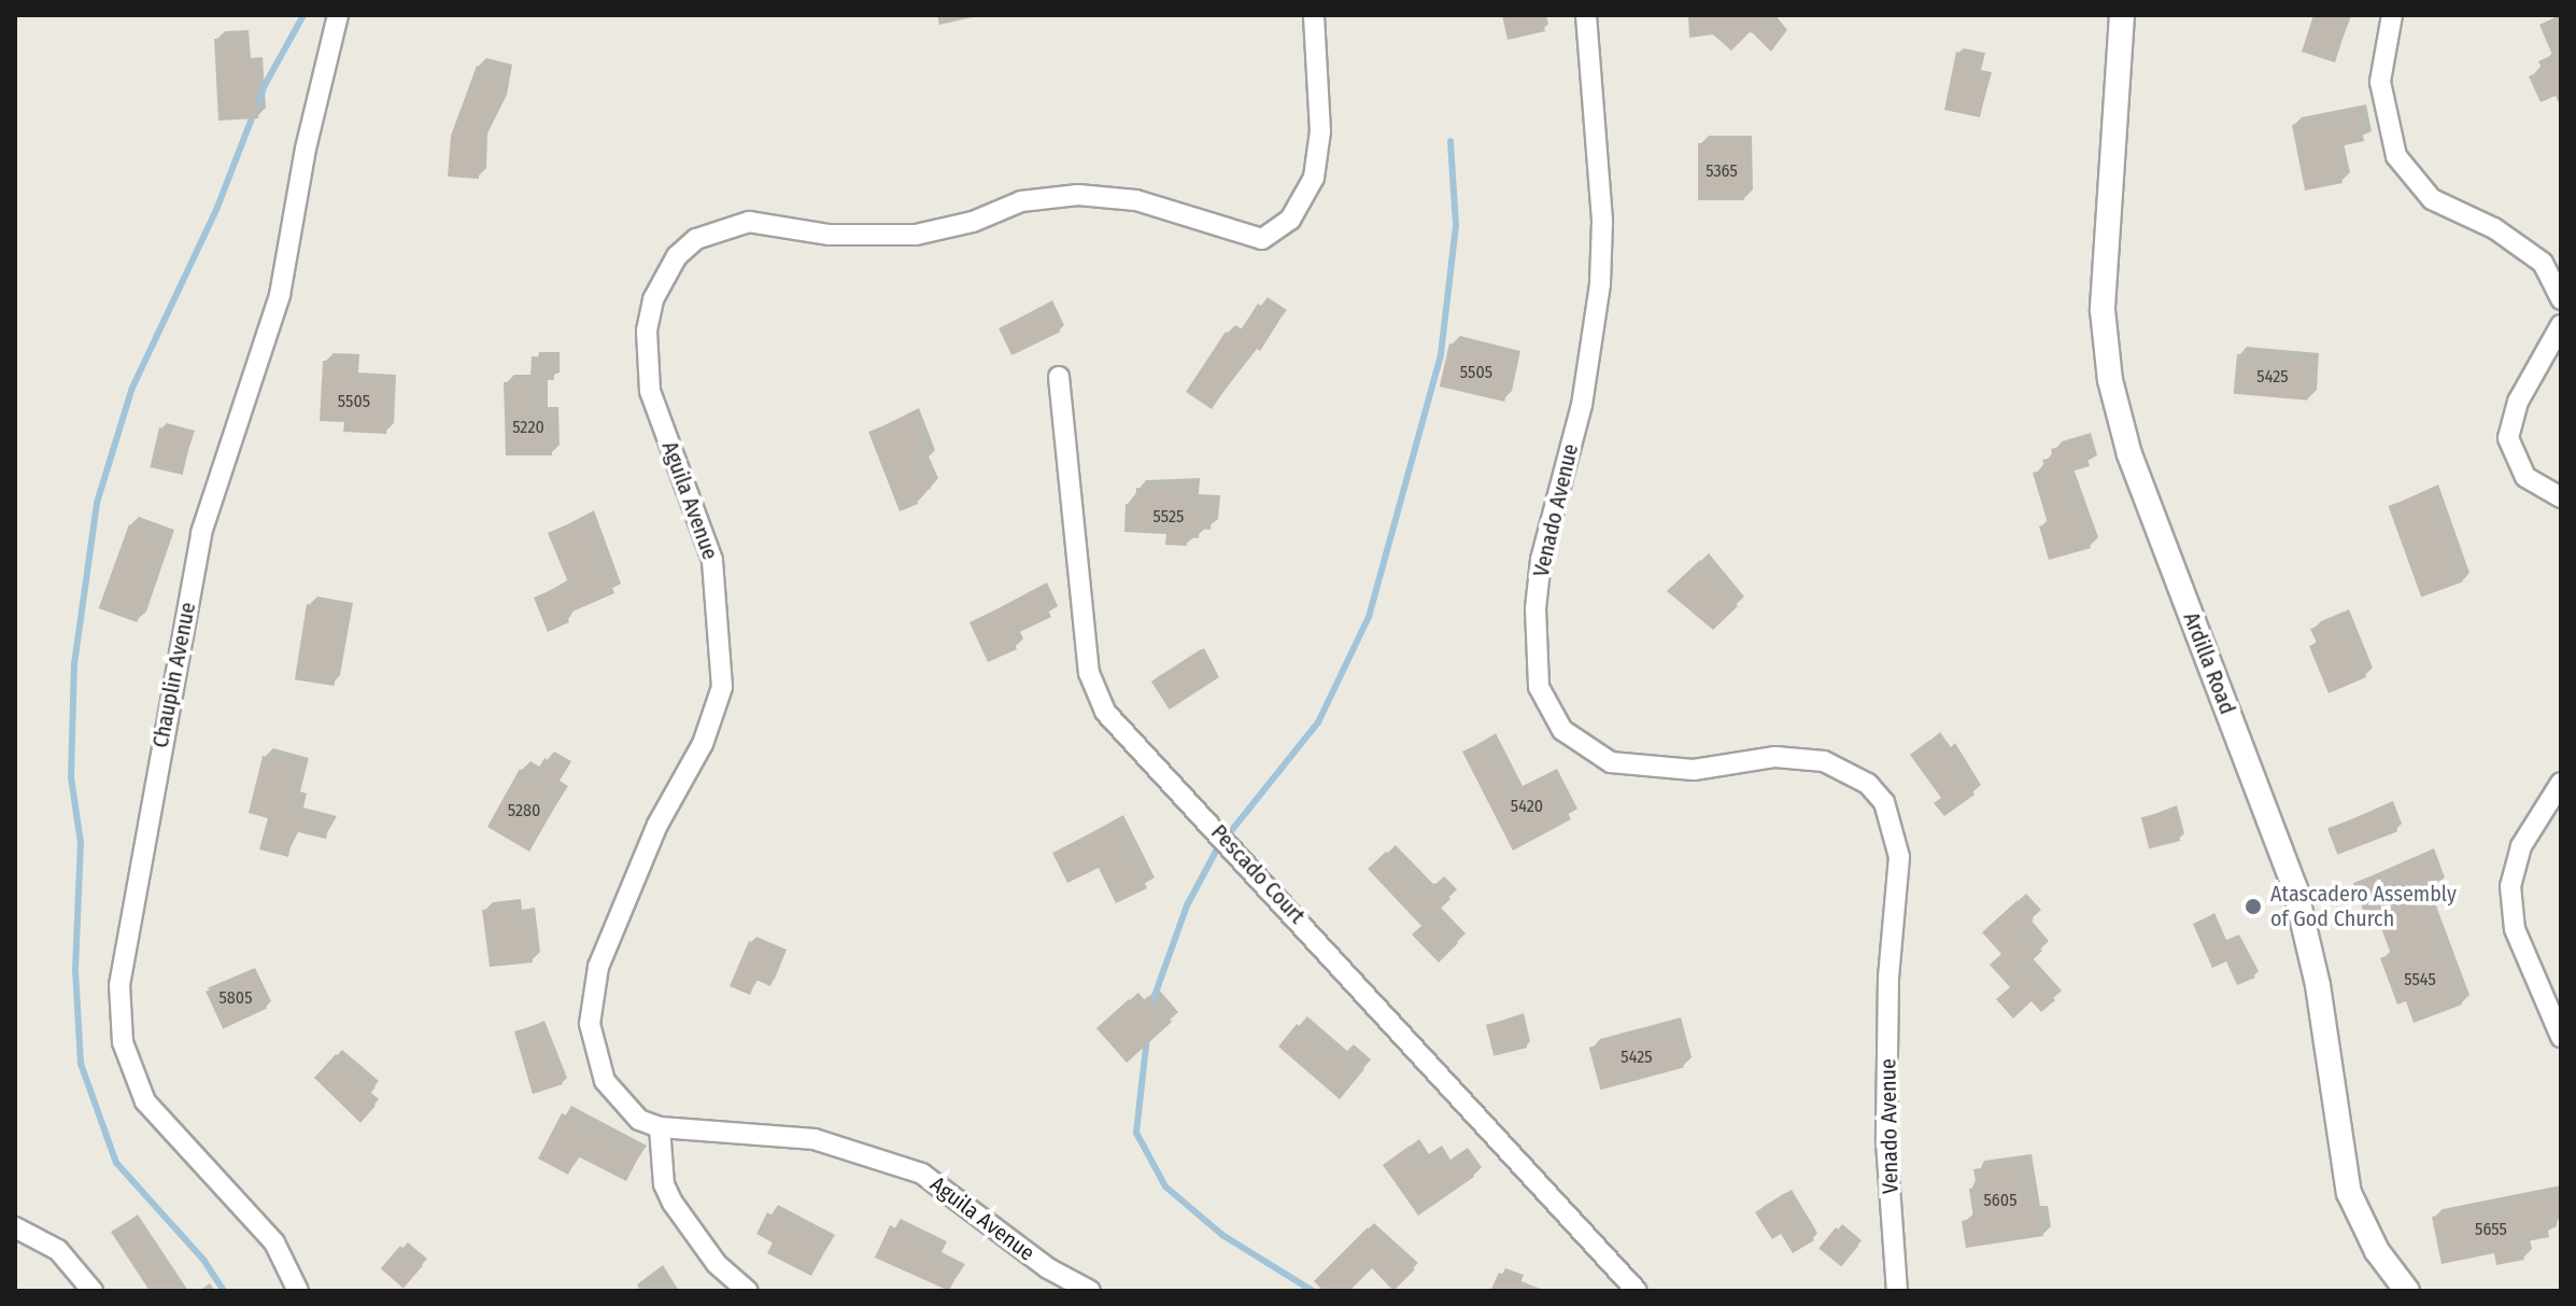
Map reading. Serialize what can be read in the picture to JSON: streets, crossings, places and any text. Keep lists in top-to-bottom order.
{
  "streets": {
    "street": [
      "Aguila Avenue",
      "Venado Avenue",
      "Ardilla Road",
      "Chauplin Avenue",
      "Pescado Court"
    ]
  },
  "places": ["Atascadero Assembly of God Church"],
  "house_numbers": [
    "5365",
    "5505",
    "5425",
    "5505",
    "5220",
    "5525",
    "5420",
    "5280",
    "5545",
    "5805",
    "5425",
    "5605",
    "5655"
  ]
}
